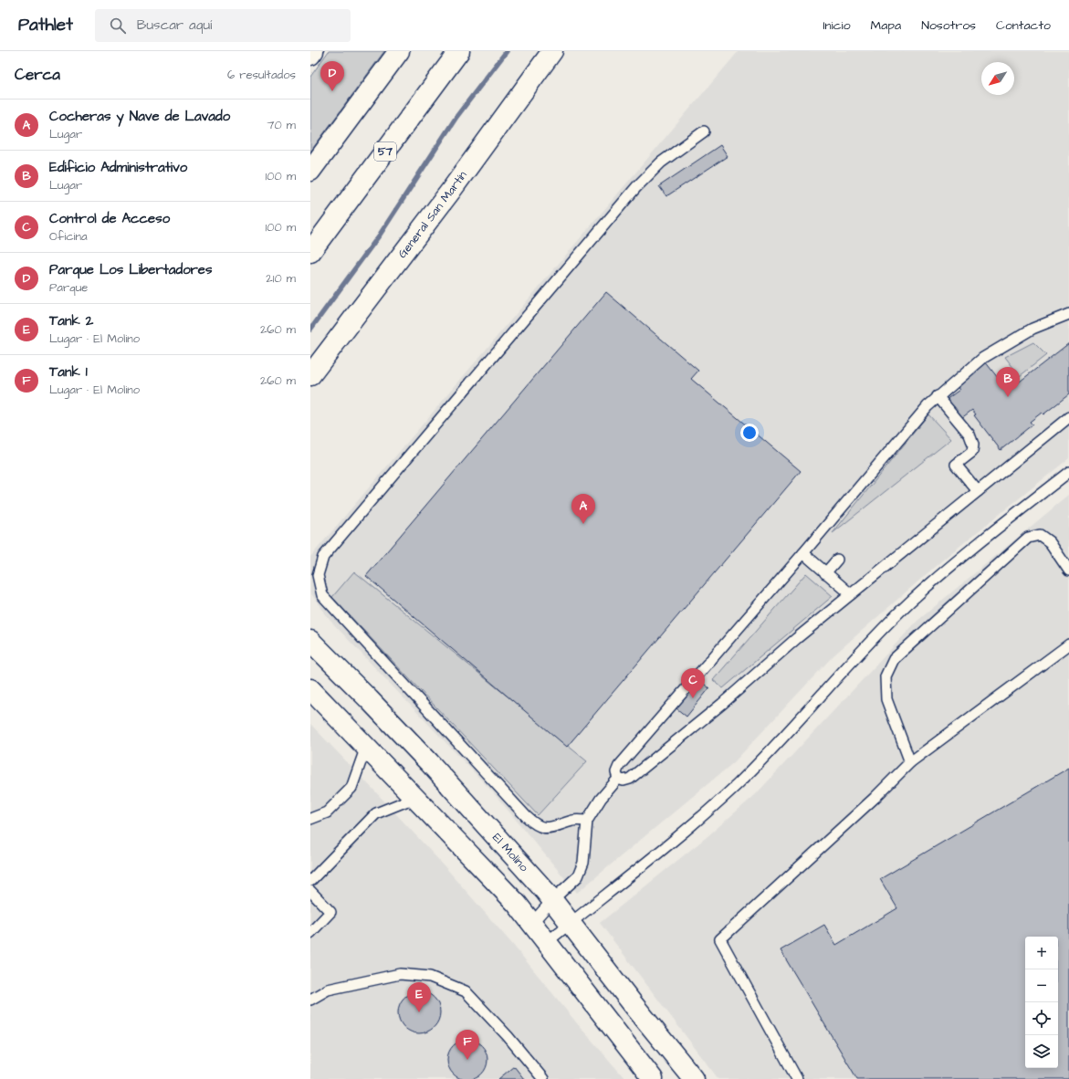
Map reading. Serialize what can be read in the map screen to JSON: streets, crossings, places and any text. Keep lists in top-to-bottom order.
{
  "streets": {
    "main road": ["57", "General San Martín", "El Molino"]
  },
  "north": "bottom left",
  "page": {
    "header": "Pathlet",
    "search": "Buscar aquí",
    "nav": [
      "Inicio",
      "Mapa",
      "Nosotros",
      "Contacto"
    ],
    "heading": ["Cerca", "6 resultados"],
    "pins": [
      "D",
      "B",
      "A",
      "C",
      "E",
      "F"
    ],
    "list": [
      {
        "mark": "A",
        "name": "Cocheras y Nave de Lavado",
        "note": "Lugar",
        "value": "70 m"
      },
      {
        "mark": "B",
        "name": "Edificio Administrativo",
        "note": "Lugar",
        "value": "100 m"
      },
      {
        "mark": "C",
        "name": "Control de Acceso",
        "note": "Oficina",
        "value": "100 m"
      },
      {
        "mark": "D",
        "name": "Parque Los Libertadores",
        "note": "Parque",
        "value": "210 m"
      },
      {
        "mark": "E",
        "name": "Tank 2",
        "note": "Lugar · El Molino",
        "value": "260 m"
      },
      {
        "mark": "F",
        "name": "Tank 1",
        "note": "Lugar · El Molino",
        "value": "260 m"
      }
    ],
    "map_buttons": ["+", "−"]
  }
}
